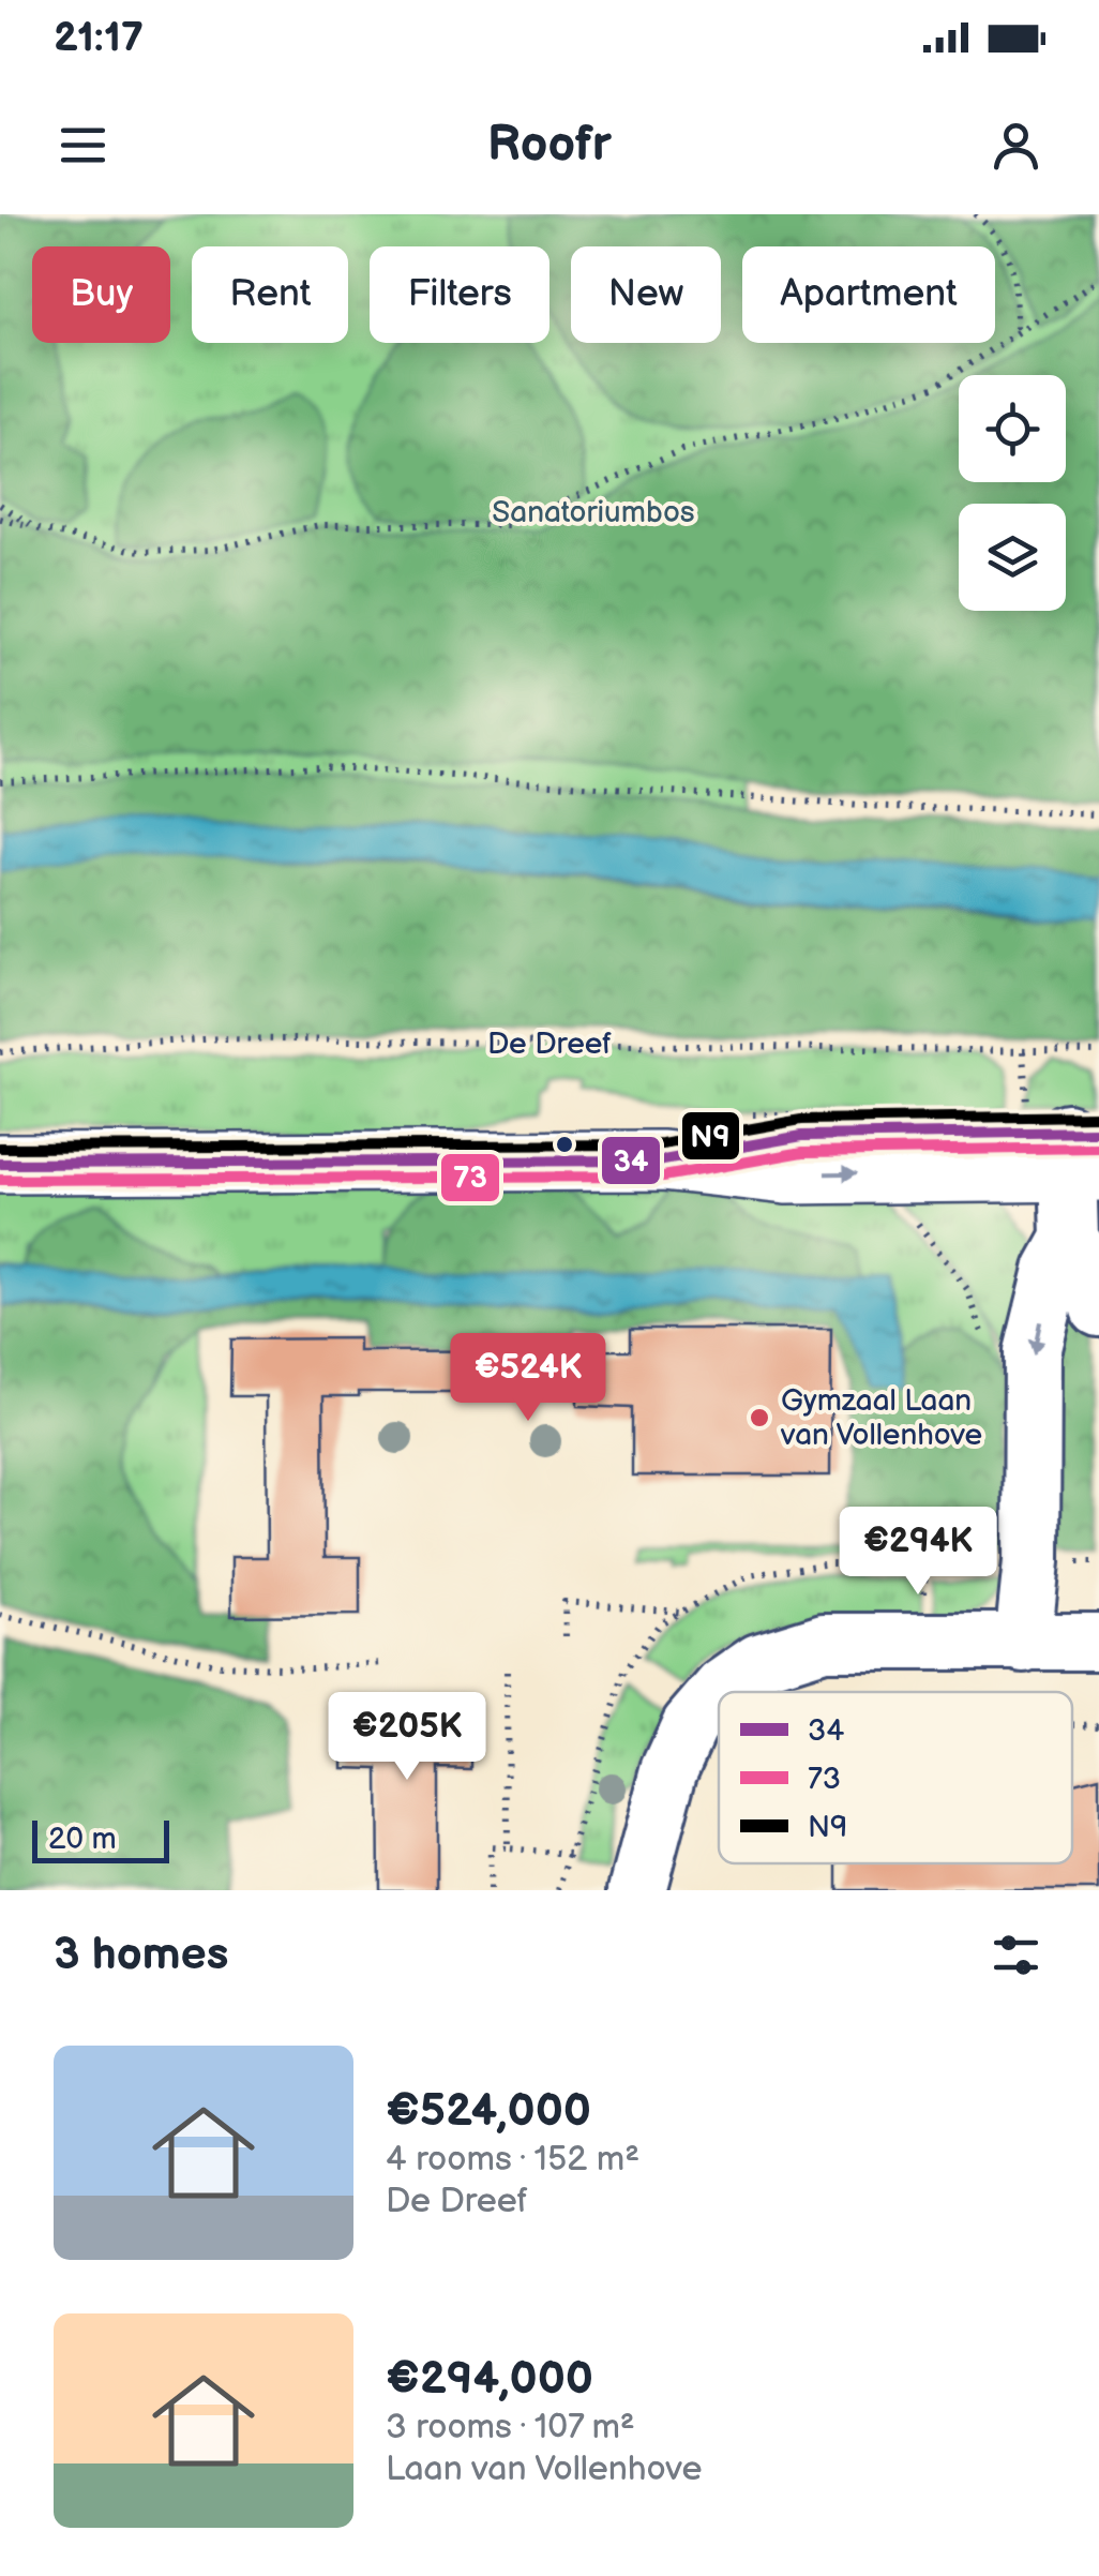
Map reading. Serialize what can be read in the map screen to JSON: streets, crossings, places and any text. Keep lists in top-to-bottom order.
{
  "streets": {
    "path": ["De Dreef"]
  },
  "parks": ["Sanatoriumbos"],
  "places": ["Gymzaal Laan van Vollenhove"],
  "lines": ["transit line N9", "transit line 34", "transit line 73"],
  "legend": ["34", "73", "N9"],
  "scale_bar": "20 m",
  "page": {
    "status": "21:17",
    "header": "Roofr",
    "chip": [
      "Buy",
      "Rent",
      "Filters",
      "New",
      "Apartment"
    ],
    "price": ["€524K", "€294K", "€205K"],
    "scale": "20 m",
    "heading": "3 homes",
    "list": [
      {
        "name": "€524,000",
        "note": "4 rooms · 152 m² · De Dreef"
      },
      {
        "name": "€294,000",
        "note": "3 rooms · 107 m² · Laan van Vollenhove"
      }
    ]
  }
}
